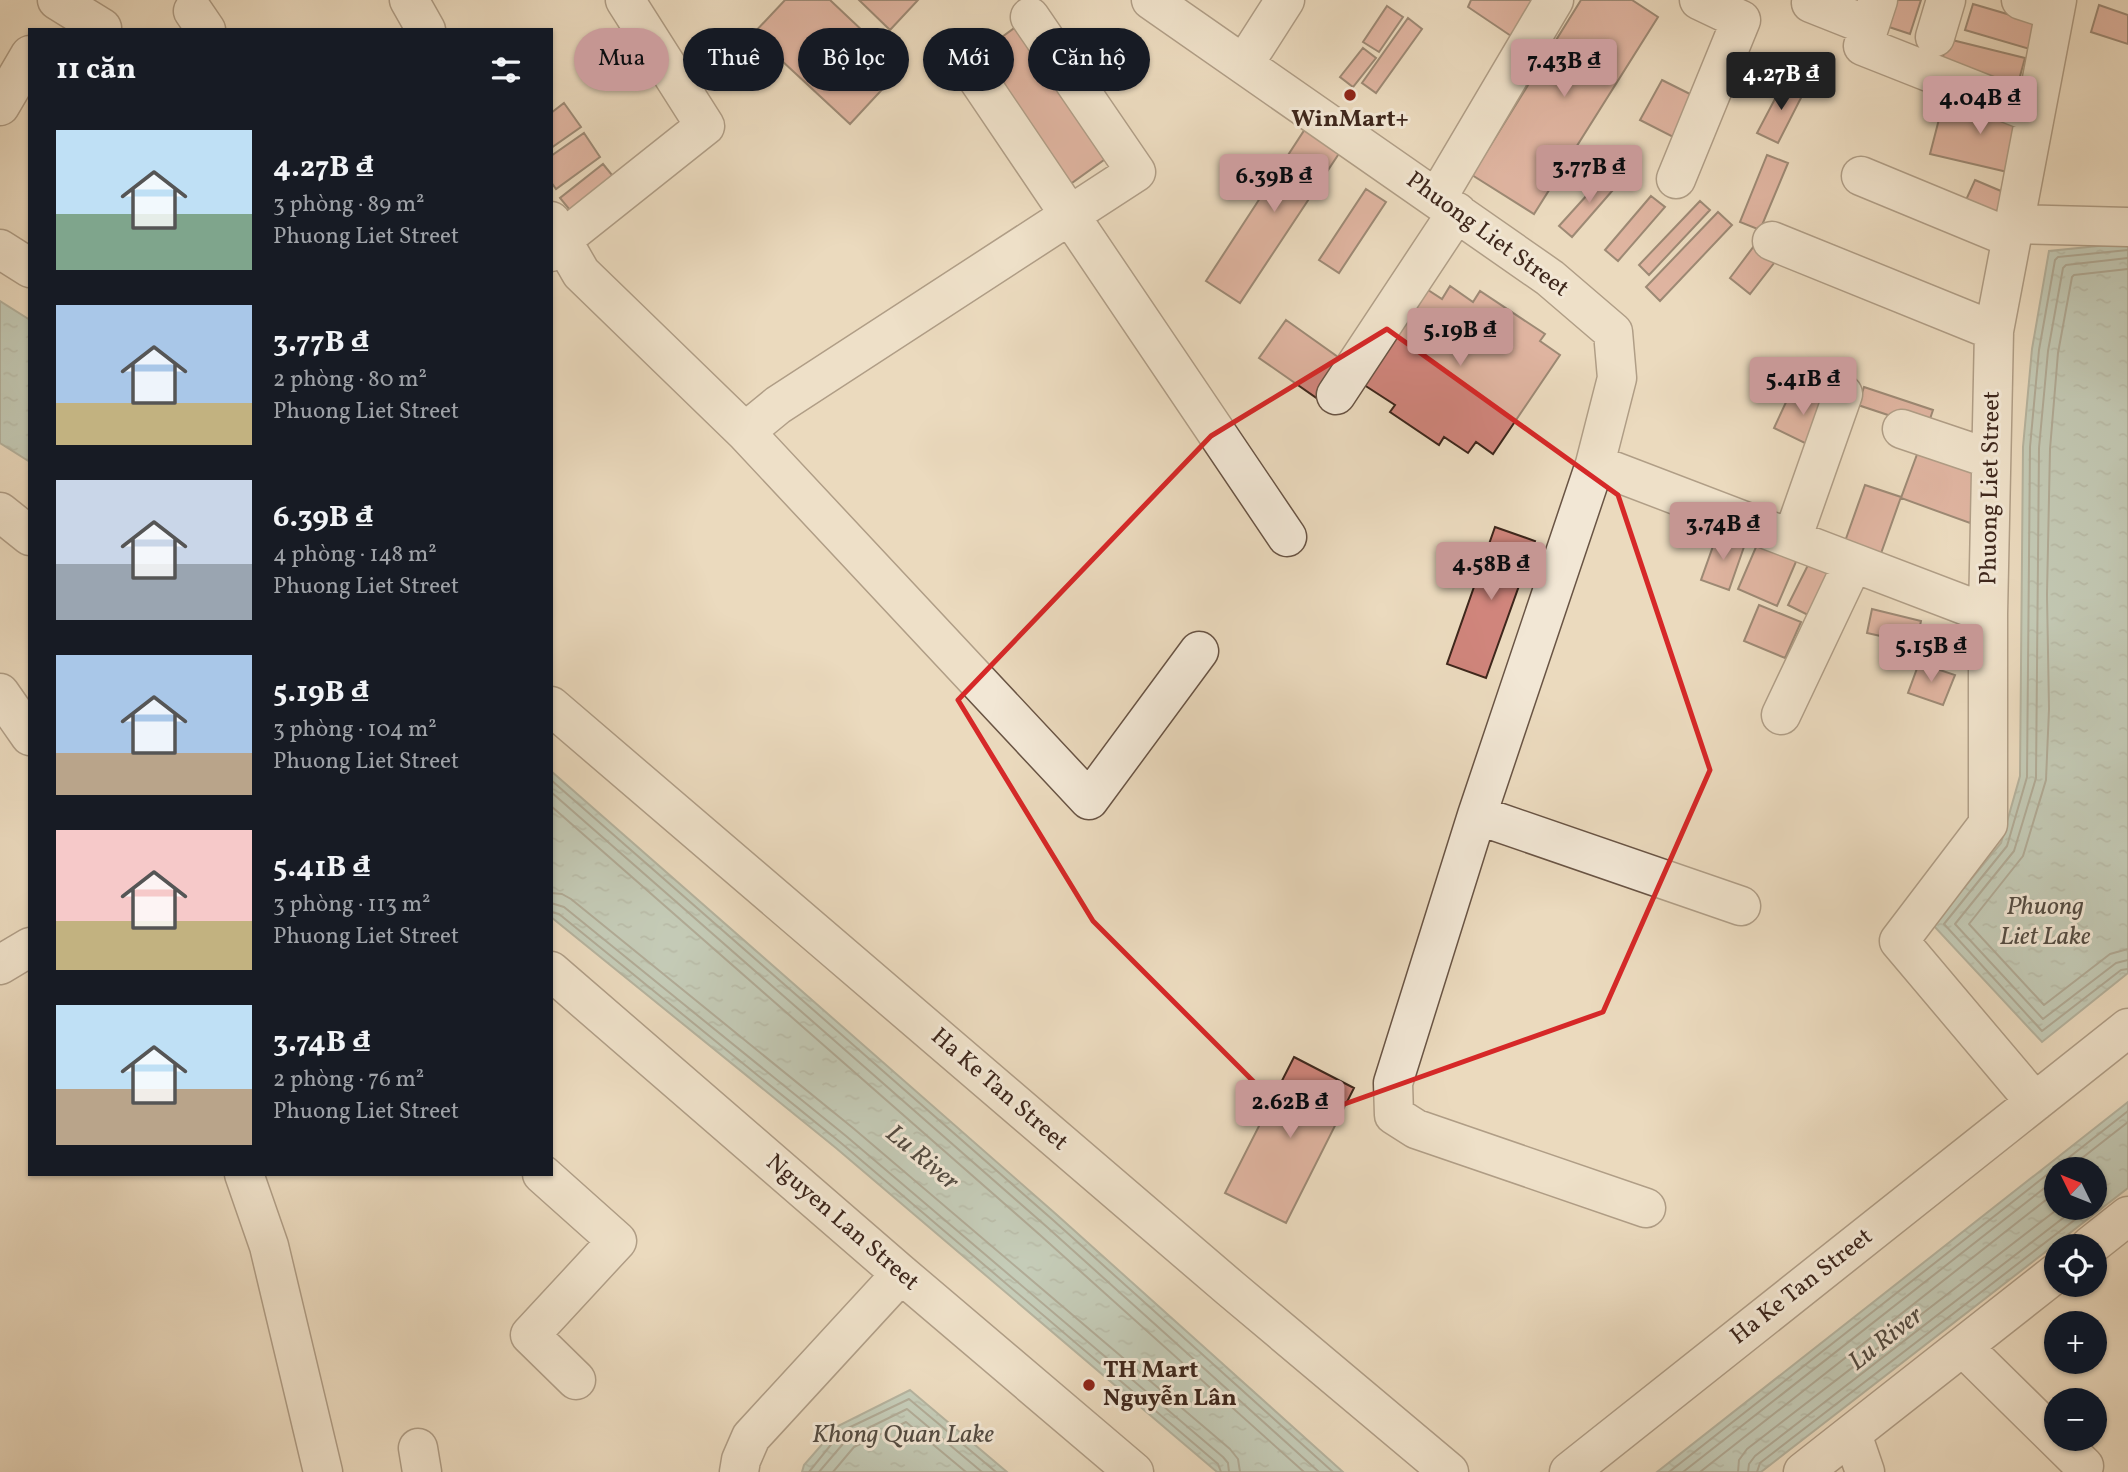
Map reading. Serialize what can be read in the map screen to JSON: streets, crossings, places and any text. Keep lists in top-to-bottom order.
{
  "streets": {
    "street": ["Phuong Liet Street", "Ha Ke Tan Street", "Nguyen Lan Street"]
  },
  "water": ["Phuong Liet Lake", "Lu River", "Khong Quan Lake"],
  "places": ["WinMart+", "TH Mart Nguyễn Lân"],
  "north": "top left",
  "page": {
    "chip": [
      "Mua",
      "Thuê",
      "Bộ lọc",
      "Mới",
      "Căn hộ"
    ],
    "heading": "11 căn",
    "price": [
      "7.43B ₫",
      "4.27B ₫",
      "4.04B ₫",
      "3.77B ₫",
      "6.39B ₫",
      "5.19B ₫",
      "5.41B ₫",
      "3.74B ₫",
      "4.58B ₫",
      "5.15B ₫",
      "2.62B ₫"
    ],
    "list": [
      {
        "name": "4.27B ₫",
        "note": "3 phòng · 89 m² · Phuong Liet Street"
      },
      {
        "name": "3.77B ₫",
        "note": "2 phòng · 80 m² · Phuong Liet Street"
      },
      {
        "name": "6.39B ₫",
        "note": "4 phòng · 148 m² · Phuong Liet Street"
      },
      {
        "name": "5.19B ₫",
        "note": "3 phòng · 104 m² · Phuong Liet Street"
      },
      {
        "name": "5.41B ₫",
        "note": "3 phòng · 113 m² · Phuong Liet Street"
      },
      {
        "name": "3.74B ₫",
        "note": "2 phòng · 76 m² · Phuong Liet Street"
      }
    ],
    "map_buttons": ["+", "−"]
  }
}
